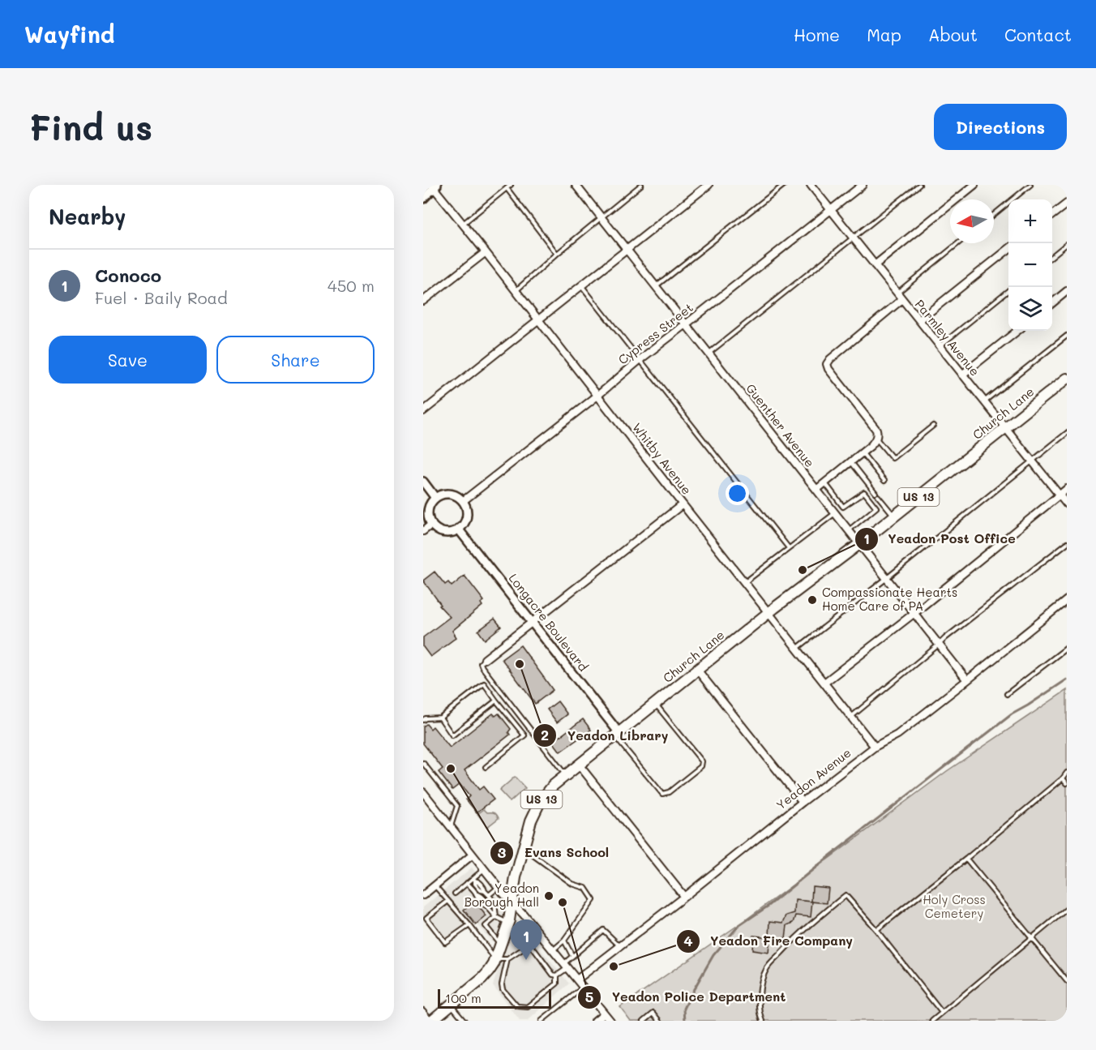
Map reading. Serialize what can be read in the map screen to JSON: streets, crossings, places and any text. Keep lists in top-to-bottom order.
{
  "streets": {
    "main road": ["Church Lane", "US 13"],
    "street": [
      "Cypress Street",
      "Parmley Avenue",
      "Guenther Avenue",
      "Whitby Avenue",
      "Longacre Boulevard",
      "Yeadon Avenue"
    ]
  },
  "crossings": [
    ["Cypress Street", "Parmley Avenue"],
    ["Cypress Street", "Guenther Avenue"],
    ["Cypress Street", "Whitby Avenue"],
    ["Cypress Street", "Longacre Boulevard"],
    ["Parmley Avenue", "Church Lane"],
    ["Church Lane", "Guenther Avenue"],
    ["Church Lane", "Whitby Avenue"],
    ["Church Lane", "Longacre Boulevard"],
    ["Guenther Avenue", "Yeadon Avenue"],
    ["Whitby Avenue", "Yeadon Avenue"]
  ],
  "parks": ["Holy Cross Cemetery"],
  "places": [
    "Yeadon Post Office",
    "Compassionate Hearts Home Care of PA",
    "Yeadon Library",
    "Evans School",
    "Yeadon Borough Hall",
    "Yeadon Police Department",
    "Yeadon Fire Company"
  ],
  "scale_bar": "100 m",
  "north": "left",
  "page": {
    "header": "Wayfind",
    "nav": [
      "Home",
      "Map",
      "About",
      "Contact"
    ],
    "buttons": [
      "Directions",
      ["Save", "Share"]
    ],
    "title": "Find us",
    "heading": "Nearby",
    "map_buttons": ["+", "−"],
    "list": [
      {
        "mark": "1",
        "name": "Conoco",
        "note": "Fuel · Baily Road",
        "value": "450 m"
      }
    ],
    "pins": "1",
    "scale": "100 m"
  }
}
